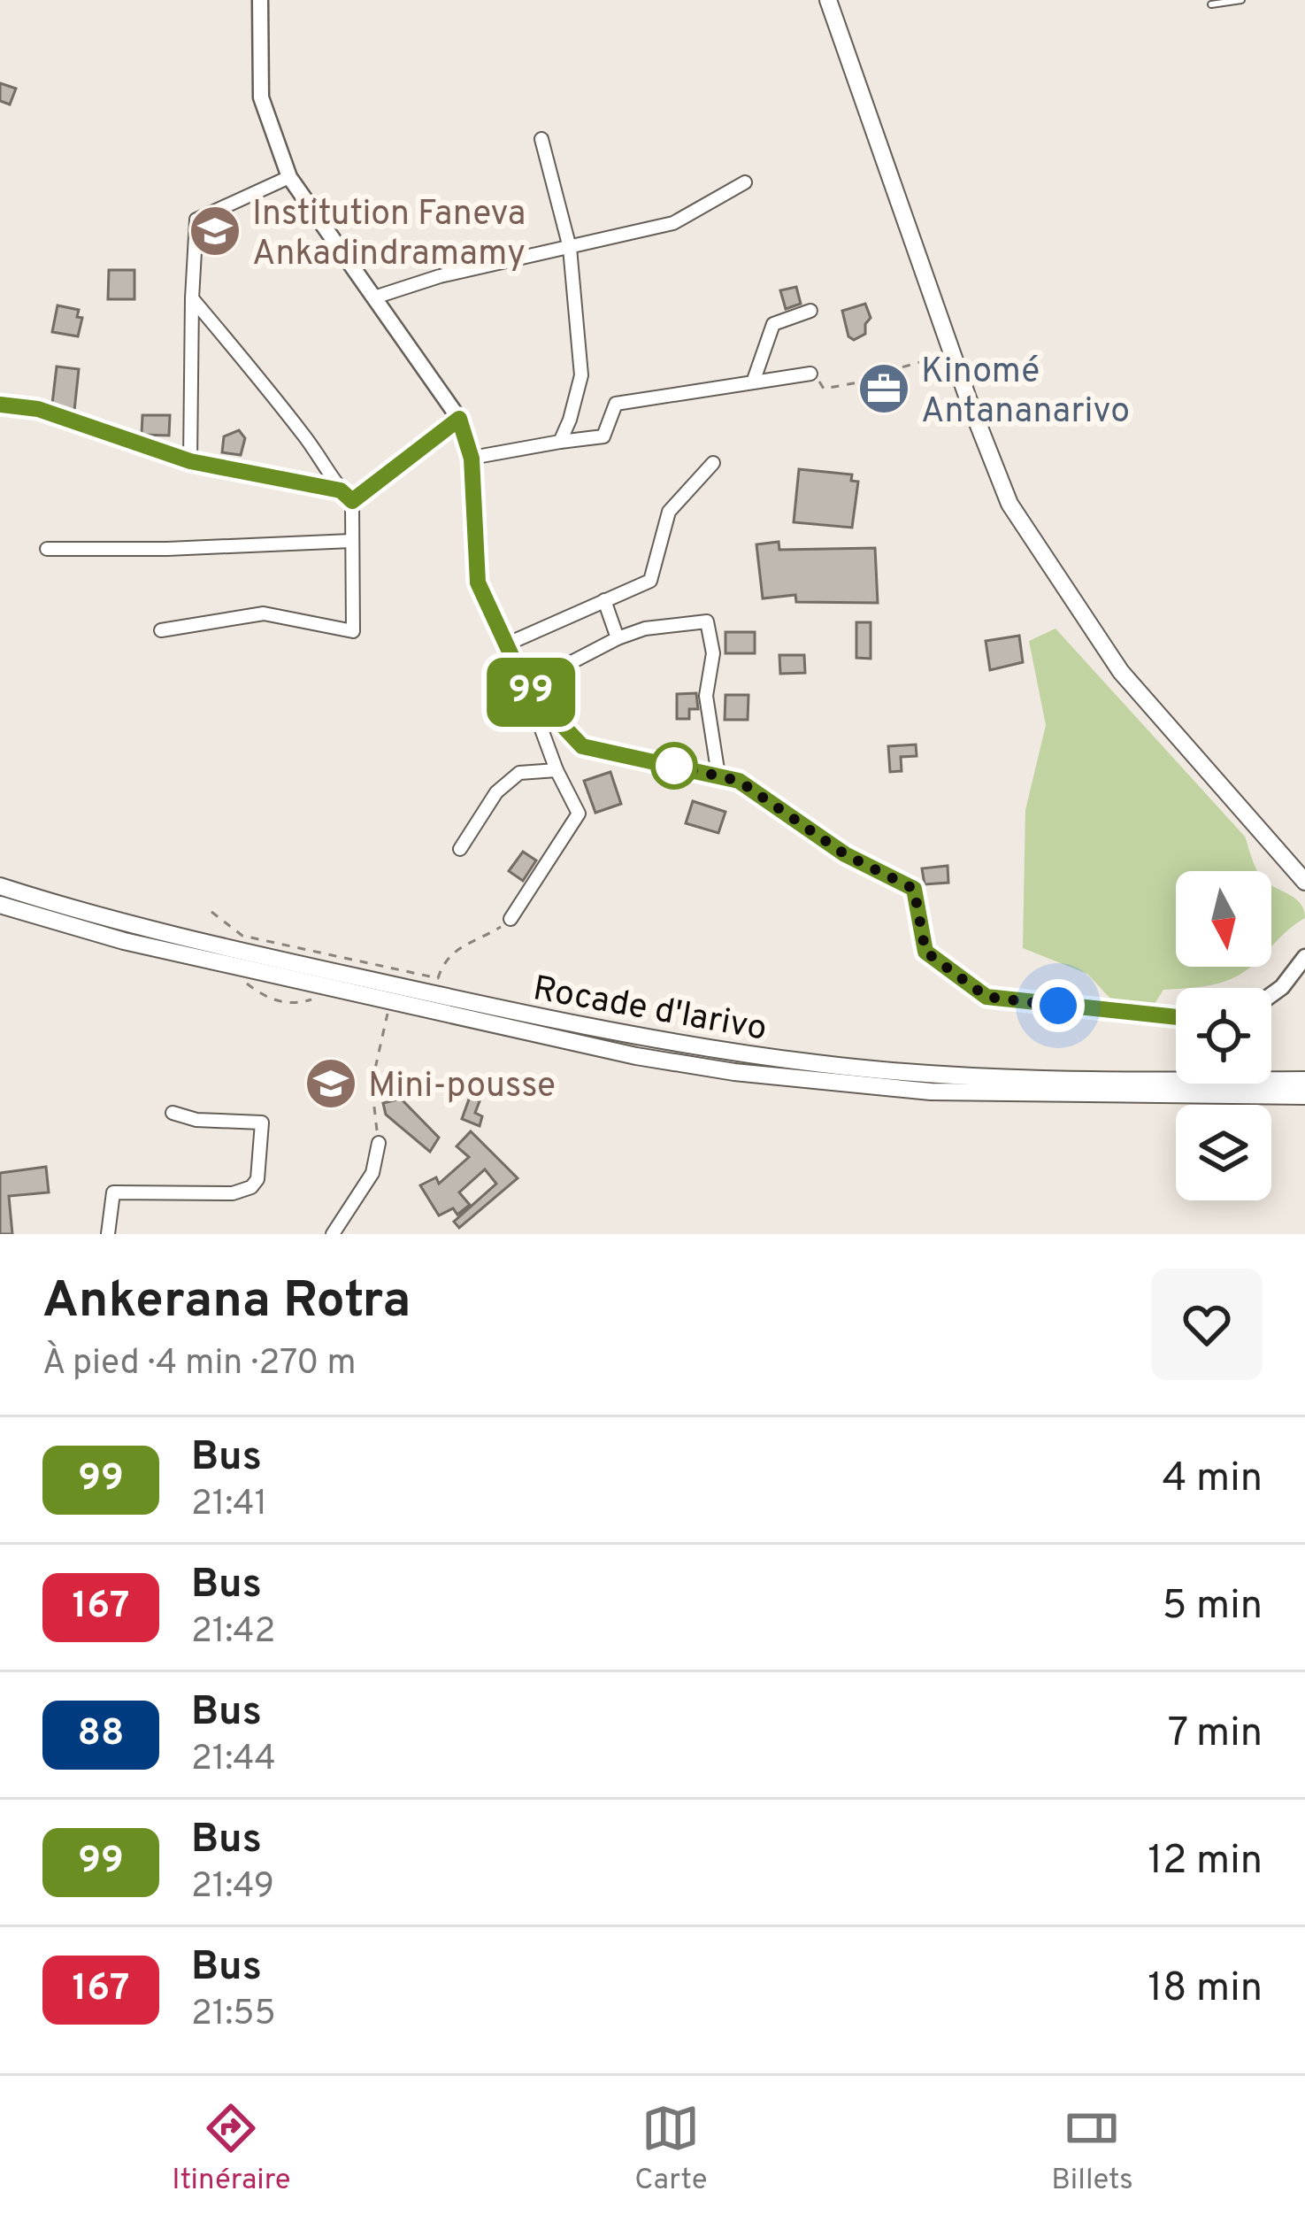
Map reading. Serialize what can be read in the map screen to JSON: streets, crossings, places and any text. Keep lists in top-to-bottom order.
{
  "streets": {
    "main road": ["Rocade d'Iarivo"]
  },
  "places": {
    "school or university": ["Institution Faneva Ankadindramamy", "Mini-pousse"],
    "office": ["Kinomé Antananarivo"]
  },
  "lines": ["bus line 99"],
  "north": "bottom",
  "page": {
    "on_map": "99",
    "heading": ["Ankerana Rotra", "À pied · 4 min · 270 m"],
    "list": [
      {
        "mark": "99",
        "name": "Bus",
        "note": "21:41",
        "value": "4 min"
      },
      {
        "mark": "167",
        "name": "Bus",
        "note": "21:42",
        "value": "5 min"
      },
      {
        "mark": "88",
        "name": "Bus",
        "note": "21:44",
        "value": "7 min"
      },
      {
        "mark": "99",
        "name": "Bus",
        "note": "21:49",
        "value": "12 min"
      },
      {
        "mark": "167",
        "name": "Bus",
        "note": "21:55",
        "value": "18 min"
      }
    ],
    "tabs": ["Itinéraire", "Carte", "Billets"]
  }
}
